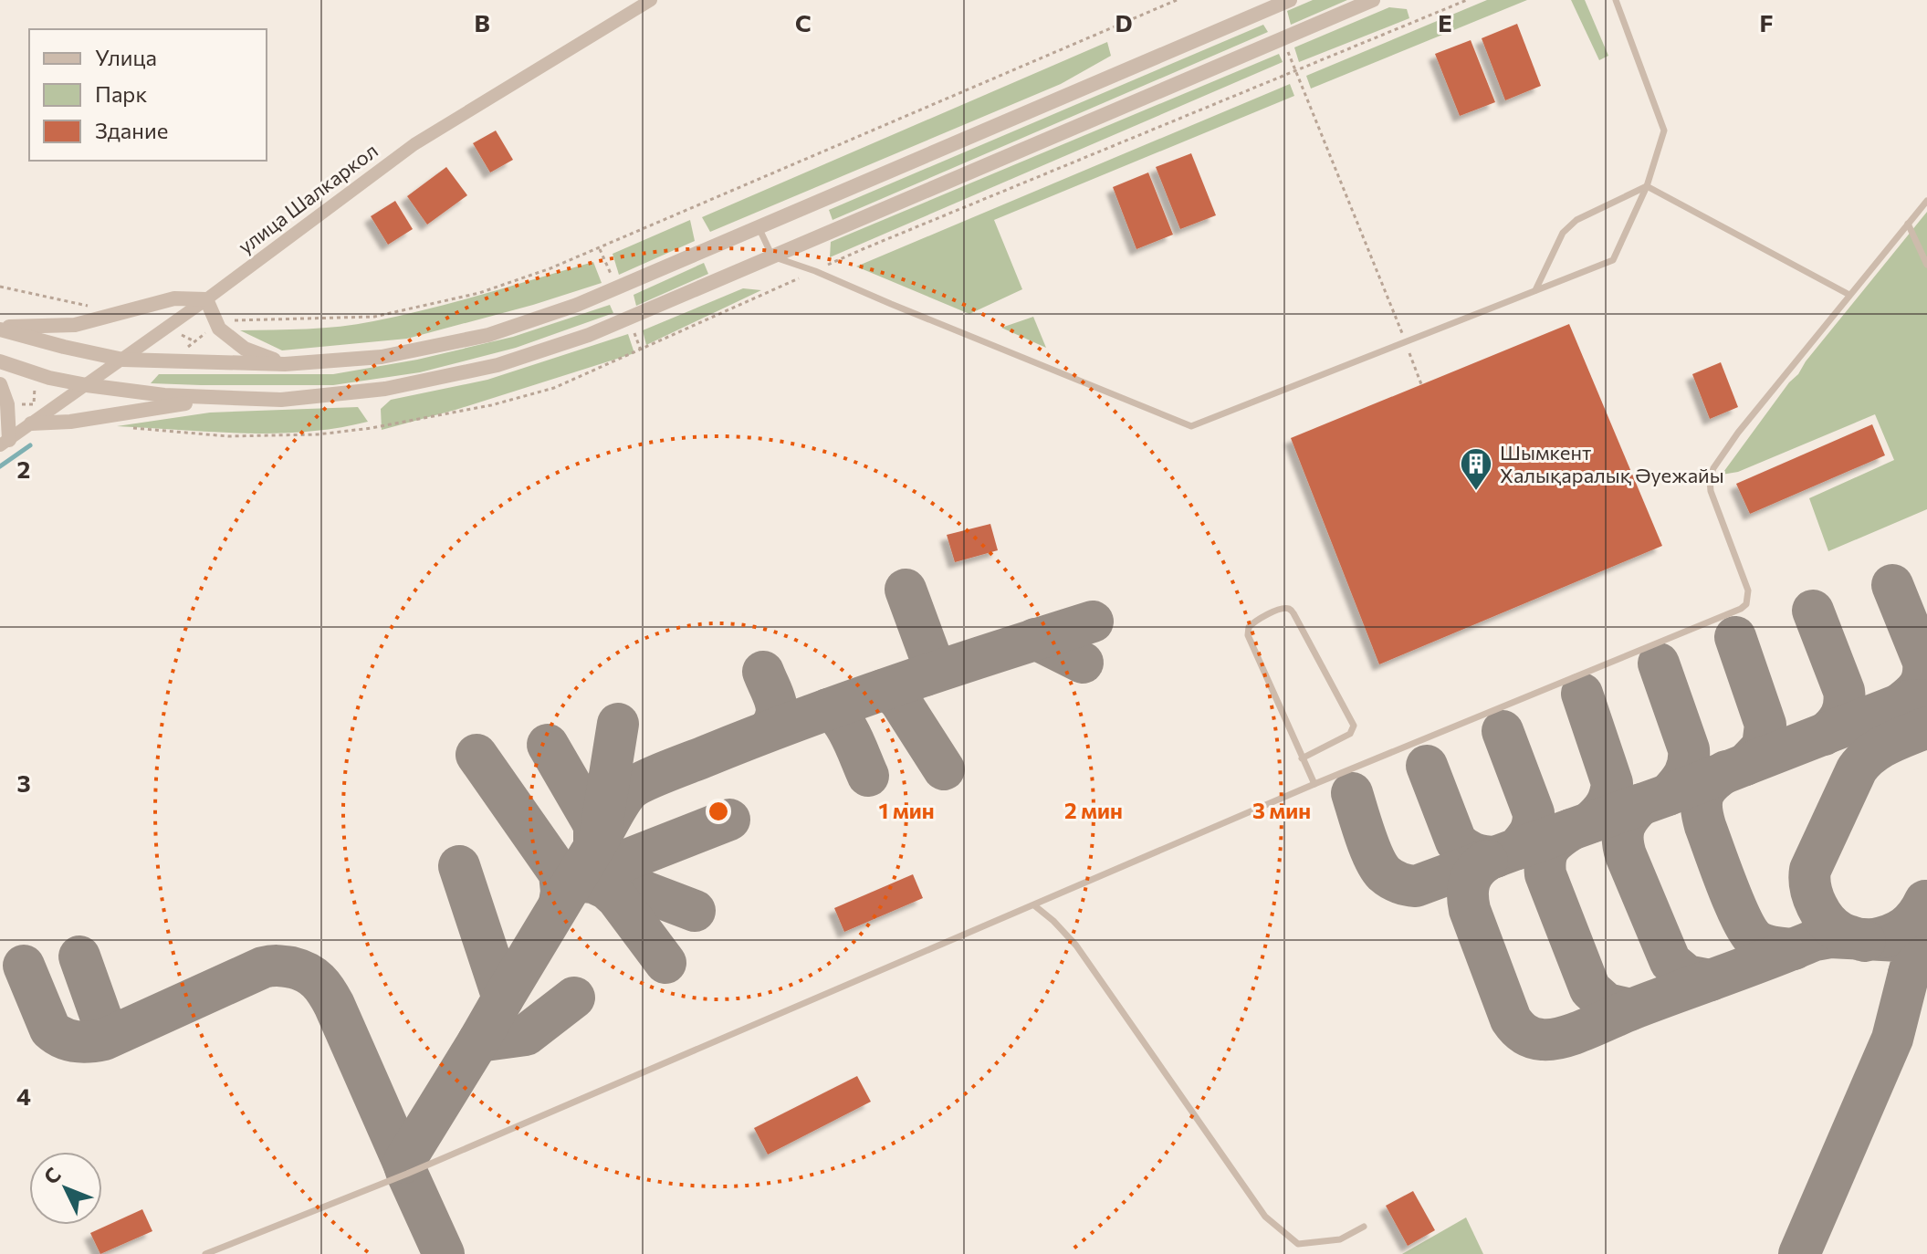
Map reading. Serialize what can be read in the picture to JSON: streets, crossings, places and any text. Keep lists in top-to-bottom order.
{
  "streets": {
    "street": ["улица Шалкаркол"]
  },
  "places": {
    "building": ["Шымкент Халықаралық Әуежайы"]
  },
  "legend": ["Улица", "Парк", "Здание"],
  "north": "top left",
  "grid": {
    "columns": [
      "B",
      "C",
      "D",
      "E",
      "F"
    ],
    "rows": ["2", "3", "4"]
  },
  "rings": ["1 мин", "2 мин", "3 мин"]
}
